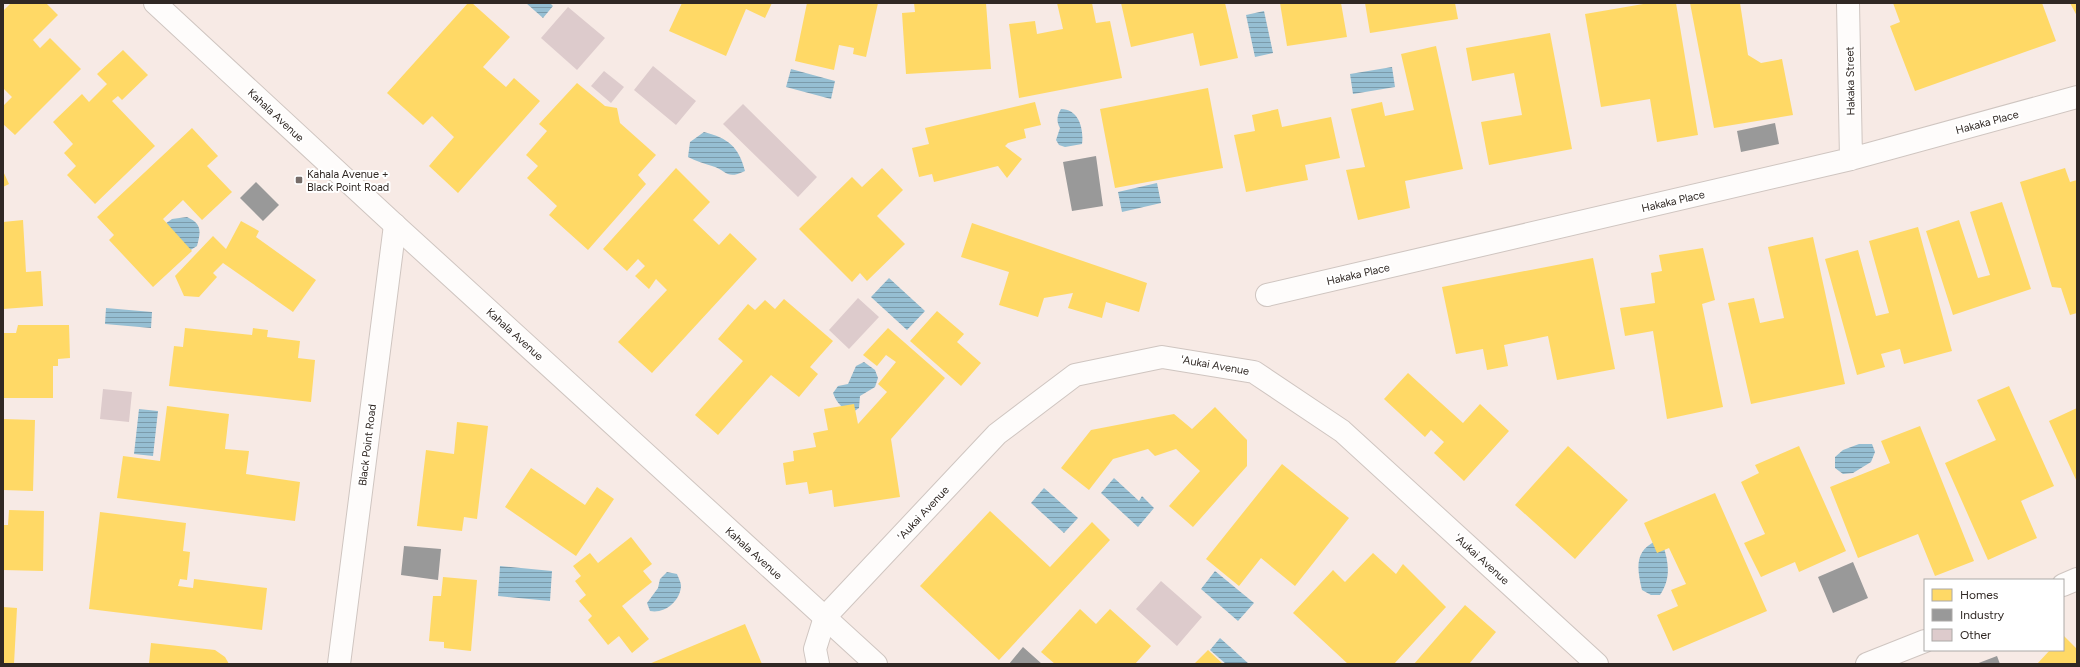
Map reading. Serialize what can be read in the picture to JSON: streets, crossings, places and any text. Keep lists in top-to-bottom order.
{
  "streets": {
    "street": [
      "Hakaka Street",
      "Kahala Avenue",
      "Hakaka Place",
      "ʻAukai Avenue",
      "Black Point Road"
    ]
  },
  "crossings": [
    ["Hakaka Street", "Hakaka Place"],
    ["Kahala Avenue", "ʻAukai Avenue"],
    ["Kahala Avenue", "Black Point Road"]
  ],
  "places": {
    "transit": ["Kahala Avenue + Black Point Road"]
  },
  "legend": ["Homes", "Industry", "Other"]
}
